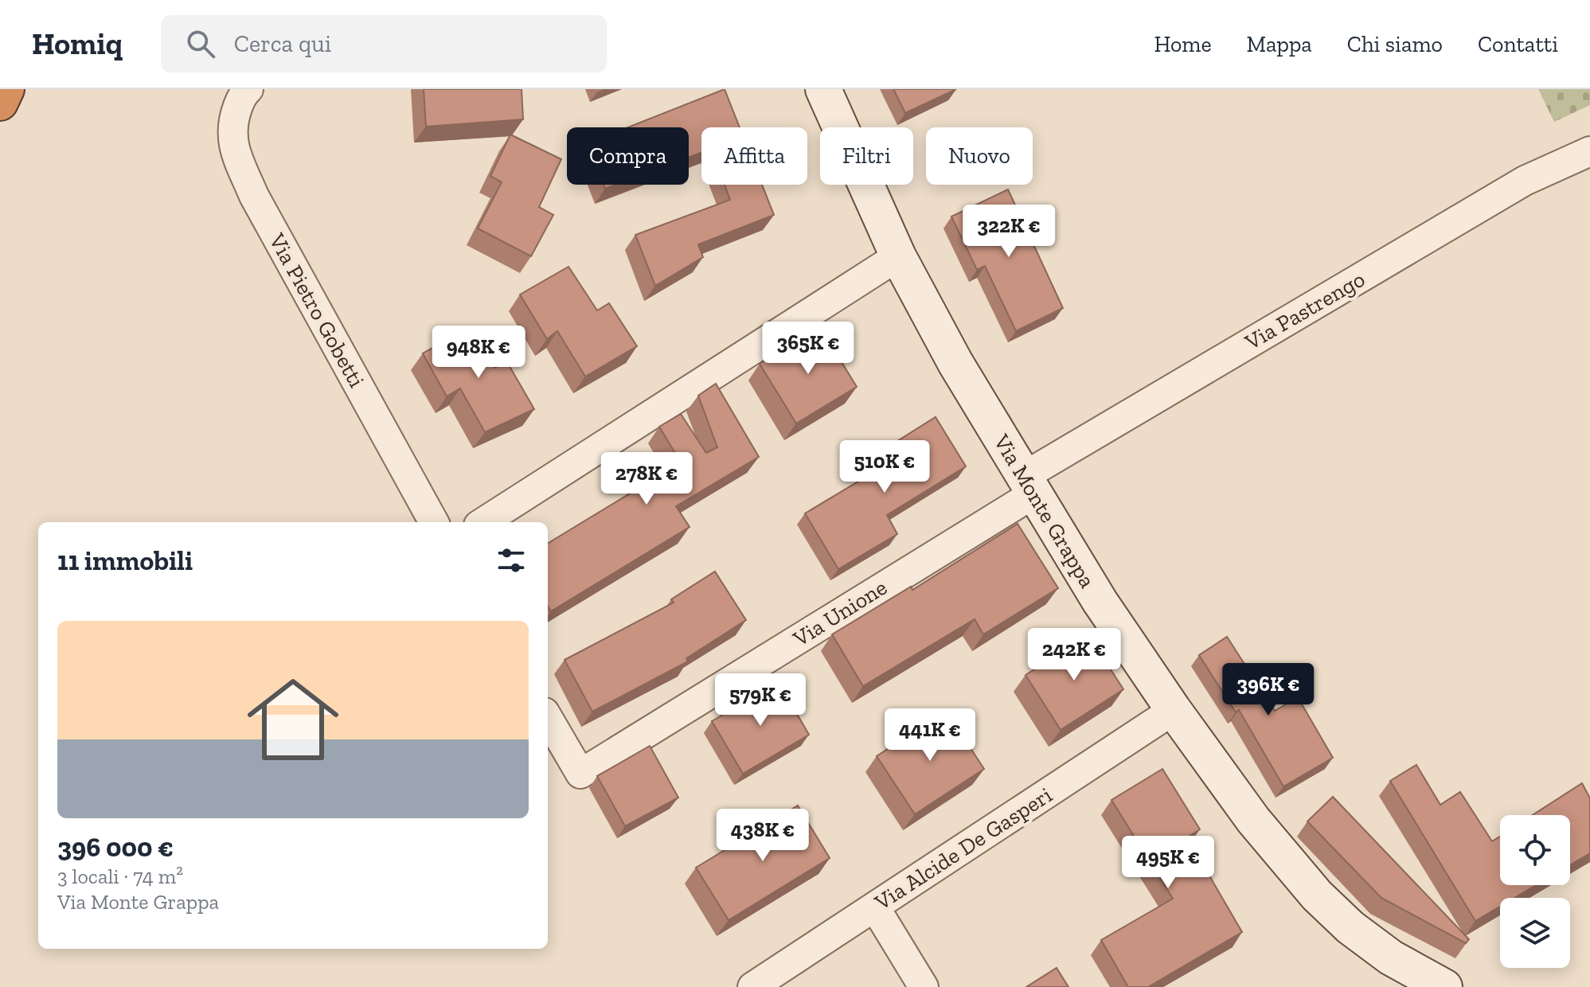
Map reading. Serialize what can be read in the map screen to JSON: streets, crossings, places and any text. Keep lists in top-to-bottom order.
{
  "streets": {
    "street": [
      "Via Pietro Gobetti",
      "Via Pastrengo",
      "Via Monte Grappa",
      "Via Unione",
      "Via Alcide De Gasperi"
    ]
  },
  "crossings": [
    ["Via Pastrengo", "Via Monte Grappa"],
    ["Via Pastrengo", "Via Unione"],
    ["Via Monte Grappa", "Via Unione"],
    ["Via Monte Grappa", "Via Alcide De Gasperi"]
  ],
  "page": {
    "header": "Homiq",
    "search": "Cerca qui",
    "nav": [
      "Home",
      "Mappa",
      "Chi siamo",
      "Contatti"
    ],
    "chip": [
      "Compra",
      "Affitta",
      "Filtri",
      "Nuovo"
    ],
    "price": [
      "322K €",
      "365K €",
      "948K €",
      "510K €",
      "278K €",
      "242K €",
      "396K €",
      "579K €",
      "441K €",
      "438K €",
      "495K €"
    ],
    "heading": "11 immobili",
    "list": [
      {
        "name": "396 000 €",
        "note": "3 locali · 74 m² · Via Monte Grappa"
      }
    ]
  }
}
